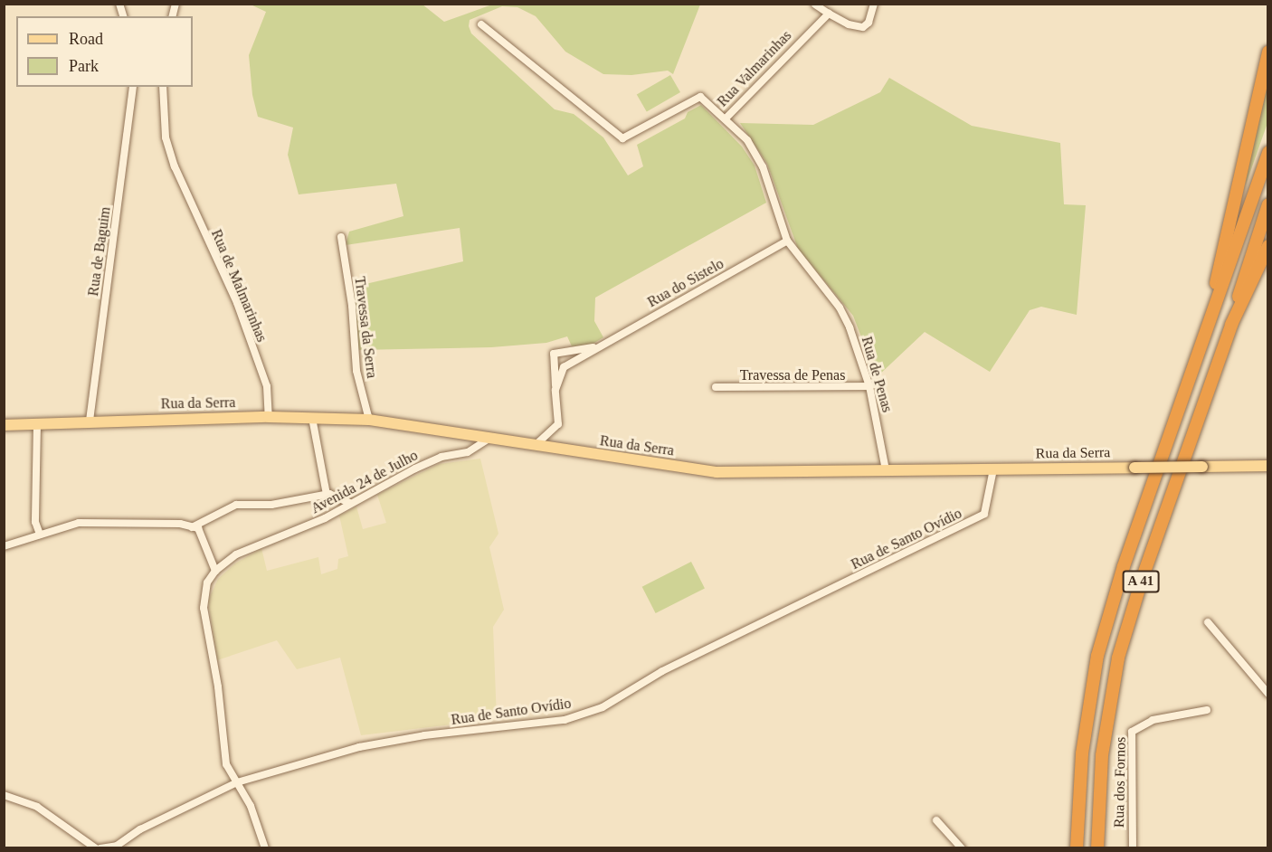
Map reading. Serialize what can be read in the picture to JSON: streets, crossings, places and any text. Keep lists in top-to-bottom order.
{
  "streets": {
    "highway": ["A 41"],
    "main road": ["Rua da Serra"],
    "street": [
      "Rua Valmarinhas",
      "Rua de Baguim",
      "Rua do Sistelo",
      "Rua de Malmarinhas",
      "Travessa da Serra",
      "Rua de Penas",
      "Travessa de Penas",
      "Avenida 24 de Julho",
      "Rua de Santo Ovídio",
      "Rua dos Fornos"
    ]
  },
  "crossings": [
    ["Rua Valmarinhas", "Rua de Penas"],
    ["Rua de Baguim", "Rua da Serra"],
    ["Rua do Sistelo", "Rua de Penas"],
    ["Rua do Sistelo", "Rua da Serra"],
    ["Rua de Malmarinhas", "Rua da Serra"],
    ["Travessa da Serra", "Rua da Serra"],
    ["Rua de Penas", "Travessa de Penas"],
    ["Rua de Penas", "Rua da Serra"],
    ["Rua da Serra", "Avenida 24 de Julho"],
    ["Rua da Serra", "Rua de Santo Ovídio"]
  ],
  "legend": ["Road", "Park"]
}
